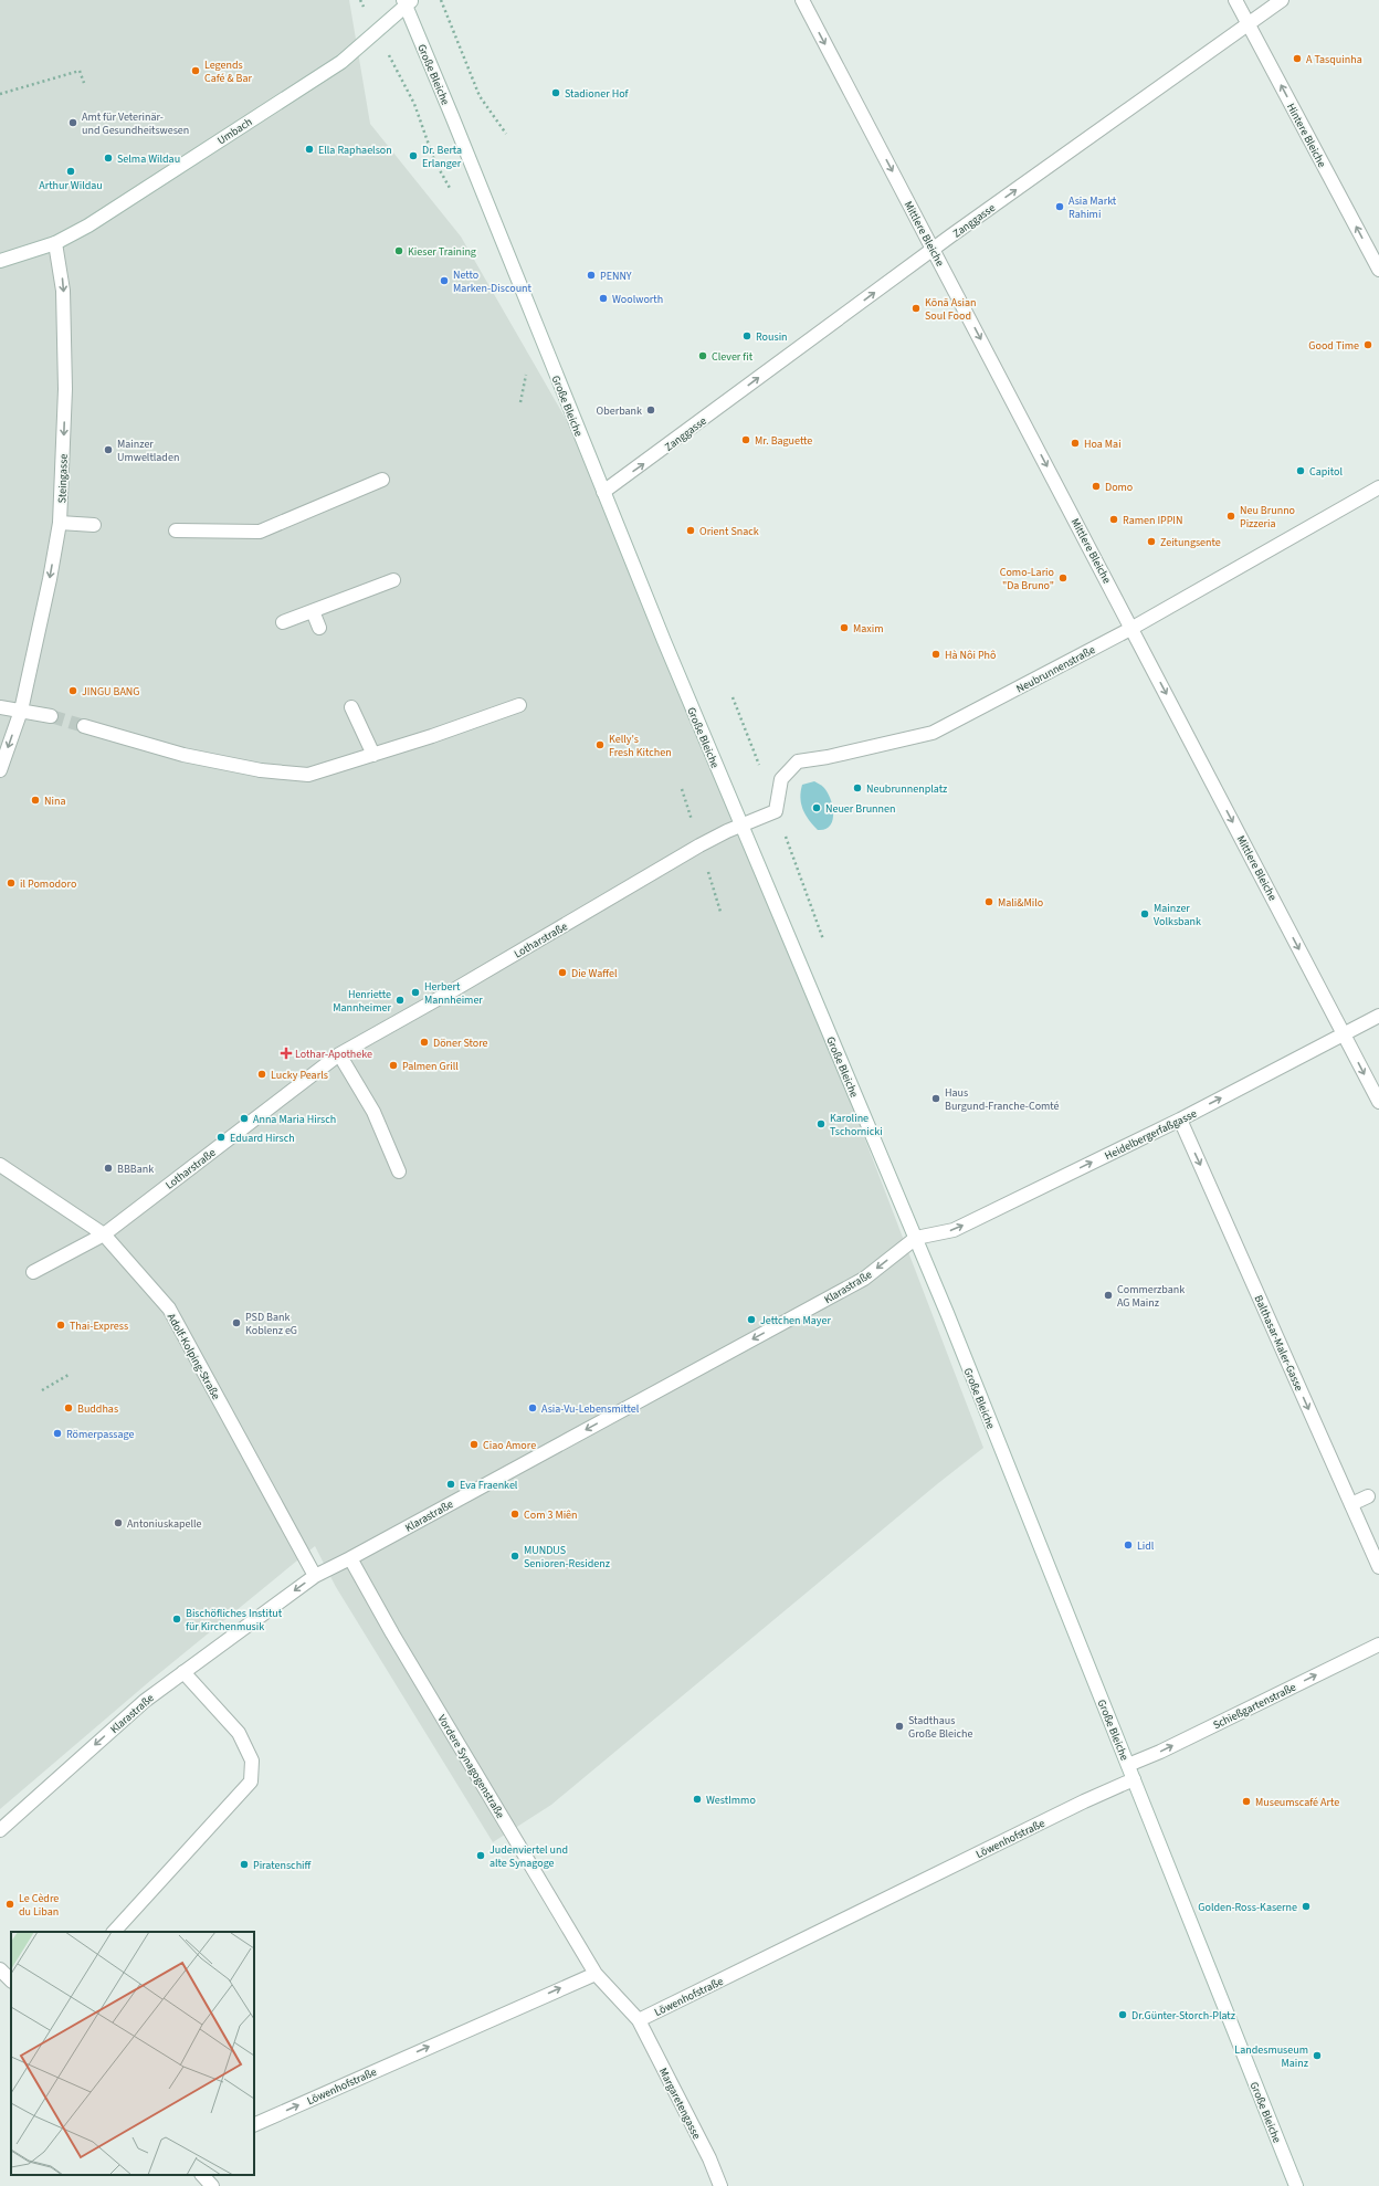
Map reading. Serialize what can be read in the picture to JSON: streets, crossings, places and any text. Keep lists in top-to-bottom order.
{
  "streets": {
    "street": [
      "Große Bleiche",
      "Umbach",
      "Hintere Bleiche",
      "Zanggasse",
      "Mittlere Bleiche",
      "Steingasse",
      "Neubrunnenstraße",
      "Lotharstraße",
      "Heidelbergerfaßgasse",
      "Klarastraße",
      "Balthasar-Maler-Gasse",
      "Adolf-Kolping-Straße",
      "Schießgartenstraße",
      "Vordere Synagogenstraße",
      "Löwenhofstraße",
      "Margaretengasse"
    ]
  },
  "crossings": [
    ["Große Bleiche", "Umbach"],
    ["Große Bleiche", "Zanggasse"],
    ["Große Bleiche", "Neubrunnenstraße"],
    ["Große Bleiche", "Lotharstraße"],
    ["Große Bleiche", "Heidelbergerfaßgasse"],
    ["Große Bleiche", "Klarastraße"],
    ["Große Bleiche", "Schießgartenstraße"],
    ["Große Bleiche", "Löwenhofstraße"],
    ["Umbach", "Steingasse"],
    ["Hintere Bleiche", "Zanggasse"],
    ["Zanggasse", "Mittlere Bleiche"],
    ["Mittlere Bleiche", "Neubrunnenstraße"],
    ["Mittlere Bleiche", "Heidelbergerfaßgasse"],
    ["Neubrunnenstraße", "Lotharstraße"],
    ["Lotharstraße", "Adolf-Kolping-Straße"],
    ["Heidelbergerfaßgasse", "Klarastraße"],
    ["Heidelbergerfaßgasse", "Balthasar-Maler-Gasse"],
    ["Klarastraße", "Adolf-Kolping-Straße"],
    ["Klarastraße", "Vordere Synagogenstraße"],
    ["Vordere Synagogenstraße", "Löwenhofstraße"],
    ["Löwenhofstraße", "Margaretengasse"]
  ],
  "one_way": [
    "Hintere Bleiche",
    "Zanggasse",
    "Mittlere Bleiche",
    "Steingasse",
    "Heidelbergerfaßgasse",
    "Klarastraße",
    "Balthasar-Maler-Gasse",
    "Schießgartenstraße",
    "Löwenhofstraße"
  ],
  "places": {
    "other": [
      "A Tasquinha",
      "Legends Café & Bar",
      "Stadioner Hof",
      "Amt für Veterinär- und Gesundheitswesen",
      "Ella Raphaelson",
      "Dr. Berta Erlanger",
      "Selma Wildau",
      "Arthur Wildau",
      "Asia Markt Rahimi",
      "Kieser Training",
      "PENNY",
      "Netto Marken-Discount",
      "Woolworth",
      "Kōnā Asian Soul Food",
      "Rousin",
      "Good Time",
      "Clever fit",
      "Oberbank",
      "Mr. Baguette",
      "Hoa Mai",
      "Mainzer Umweltladen",
      "Capitol",
      "Domo",
      "Neu Brunno Pizzeria",
      "Ramen IPPIN",
      "Orient Snack",
      "Zeitungsente",
      "Como-Lario \"Da Bruno\"",
      "Maxim",
      "Hà Nôi Phô",
      "JINGU BANG",
      "Kelly's Fresh Kitchen",
      "Neubrunnenplatz",
      "Nina",
      "Neuer Brunnen",
      "il Pomodoro",
      "Mali&Milo",
      "Mainzer Volksbank",
      "Die Waffel",
      "Herbert Mannheimer",
      "Henriette Mannheimer",
      "Döner Store",
      "Palmen Grill",
      "Lucky Pearls",
      "Haus Burgund-Franche-Comté",
      "Anna Maria Hirsch",
      "Karoline Tschornicki",
      "Eduard Hirsch",
      "BBBank",
      "Commerzbank AG Mainz",
      "Jettchen Mayer",
      "PSD Bank Koblenz eG",
      "Thai-Express",
      "Buddhas",
      "Asia-Vu-Lebensmittel",
      "Römerpassage",
      "Ciao Amore",
      "Eva Fraenkel",
      "Com 3 Miên",
      "Antoniuskapelle",
      "Lidl",
      "MUNDUS Senioren-Residenz",
      "Bischöfliches Institut für Kirchenmusik",
      "Stadthaus Große Bleiche",
      "WestImmo",
      "Museumscafé Arte",
      "Judenviertel und alte Synagoge",
      "Piratenschiff",
      "Le Cèdre du Liban",
      "Golden-Ross-Kaserne",
      "Dr.Günter-Storch-Platz",
      "Landesmuseum Mainz"
    ],
    "health": ["Lothar-Apotheke"]
  }
}
